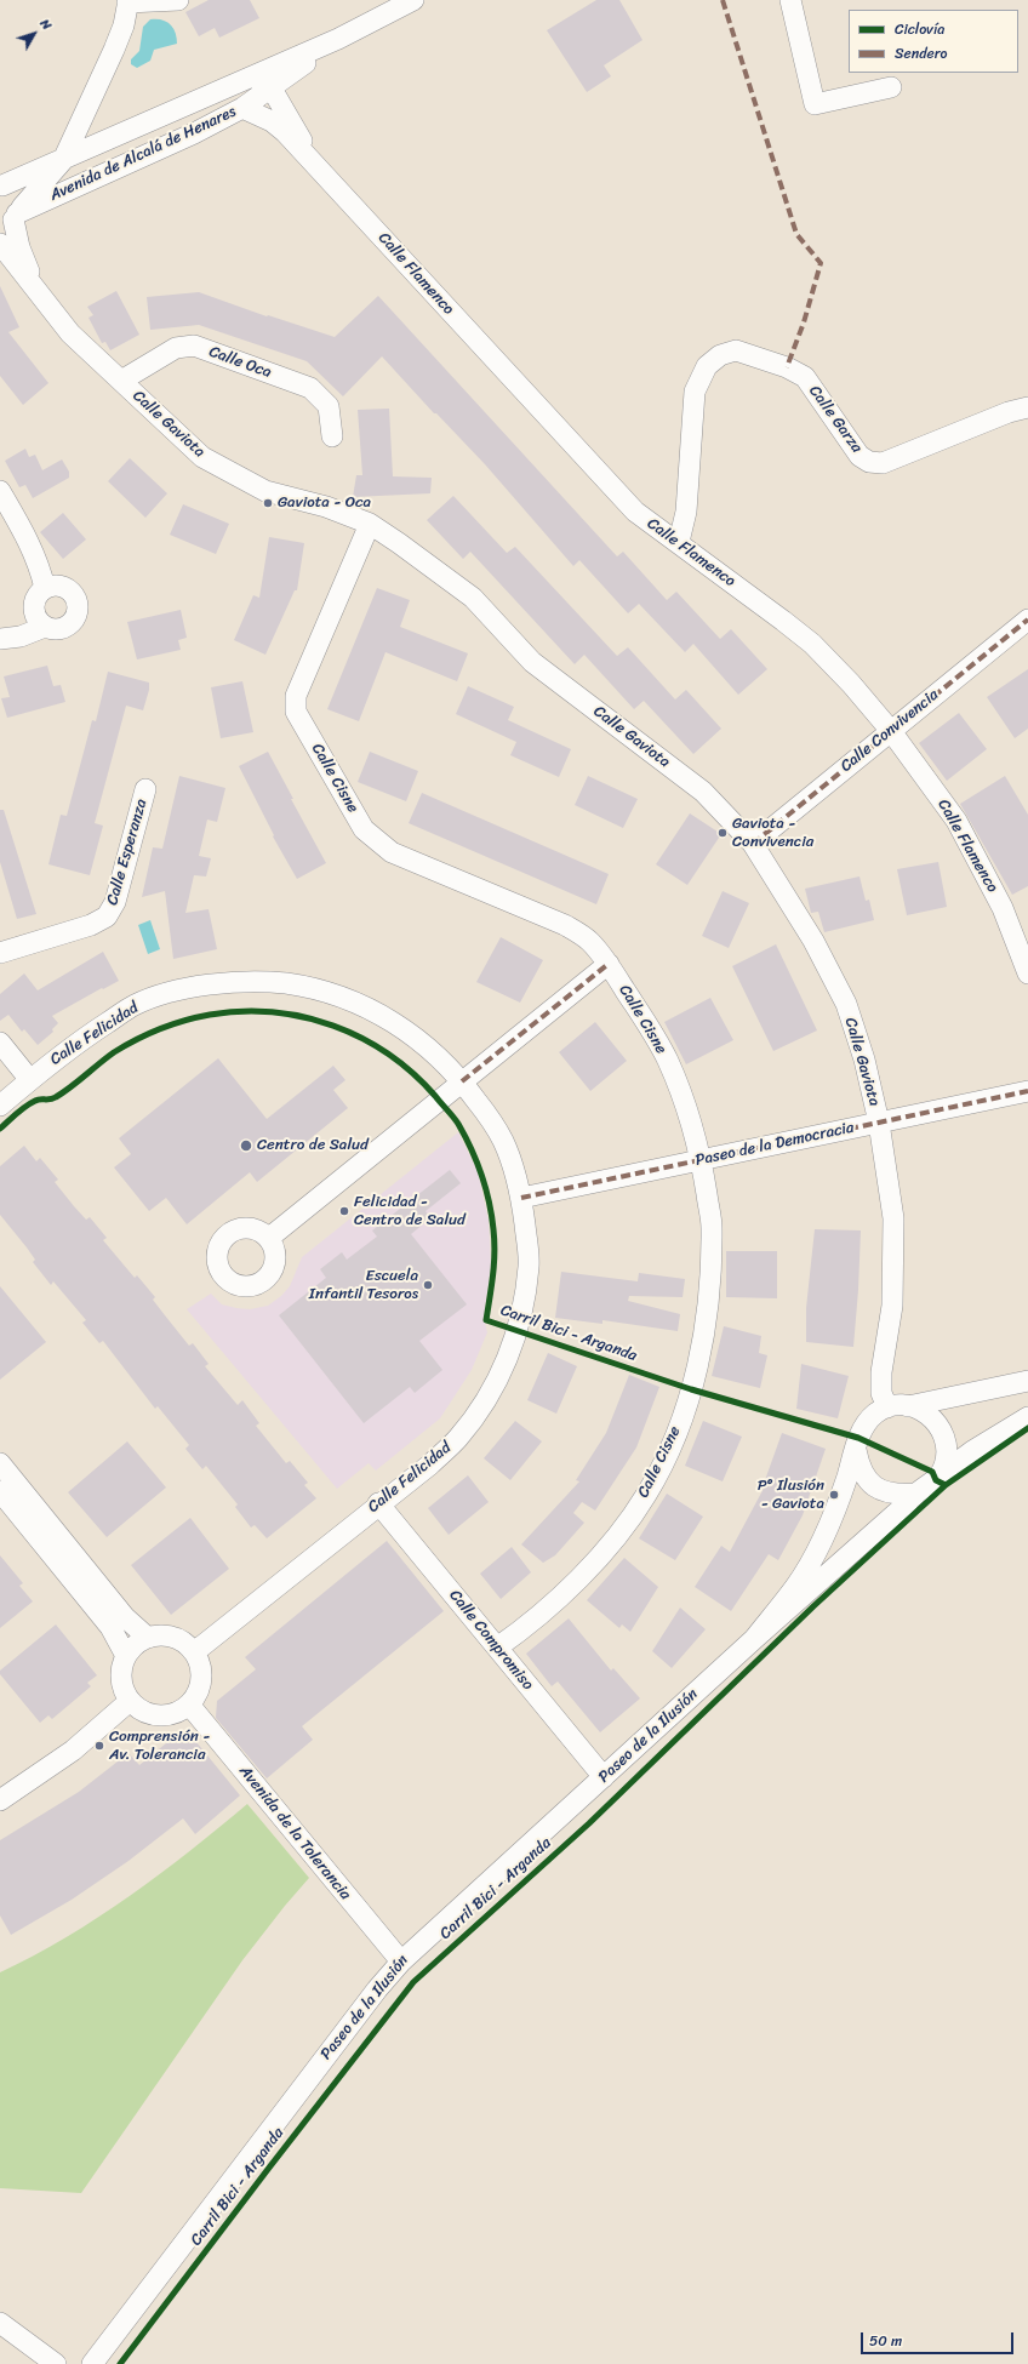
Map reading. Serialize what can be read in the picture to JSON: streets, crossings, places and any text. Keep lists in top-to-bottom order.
{
  "streets": {
    "street": [
      "Avenida de Alcalá de Henares",
      "Calle Flamenco",
      "Calle Oca",
      "Calle Garza",
      "Calle Gaviota",
      "Calle Convivencia",
      "Calle Cisne",
      "Calle Esperanza",
      "Calle Felicidad",
      "Paseo de la Democracia",
      "Calle Compromiso",
      "Paseo de la Ilusión",
      "Avenida de la Tolerancia"
    ],
    "cycle path": ["Carril Bici - Arganda"]
  },
  "crossings": [
    ["Avenida de Alcalá de Henares", "Calle Flamenco"],
    ["Avenida de Alcalá de Henares", "Calle Gaviota"],
    ["Calle Flamenco", "Calle Garza"],
    ["Calle Flamenco", "Calle Convivencia"],
    ["Calle Oca", "Calle Gaviota"],
    ["Calle Gaviota", "Calle Convivencia"],
    ["Calle Gaviota", "Calle Cisne"],
    ["Calle Gaviota", "Paseo de la Democracia"],
    ["Calle Gaviota", "Paseo de la Ilusión"],
    ["Calle Cisne", "Paseo de la Democracia"],
    ["Calle Cisne", "Calle Compromiso"],
    ["Calle Felicidad", "Paseo de la Democracia"],
    ["Calle Felicidad", "Calle Compromiso"],
    ["Calle Felicidad", "Avenida de la Tolerancia"],
    ["Calle Compromiso", "Paseo de la Ilusión"],
    ["Paseo de la Ilusión", "Avenida de la Tolerancia"]
  ],
  "places": [
    "Gaviota - Oca",
    "Gaviota - Convivencia",
    "Centro de Salud",
    "Felicidad - Centro de Salud",
    "Escuela Infantil Tesoros",
    "Pº Ilusión - Gaviota",
    "Comprensión - Av. Tolerancia"
  ],
  "legend": ["Ciclovía", "Sendero"],
  "scale_bar": "50 m",
  "north": "top right"
}
